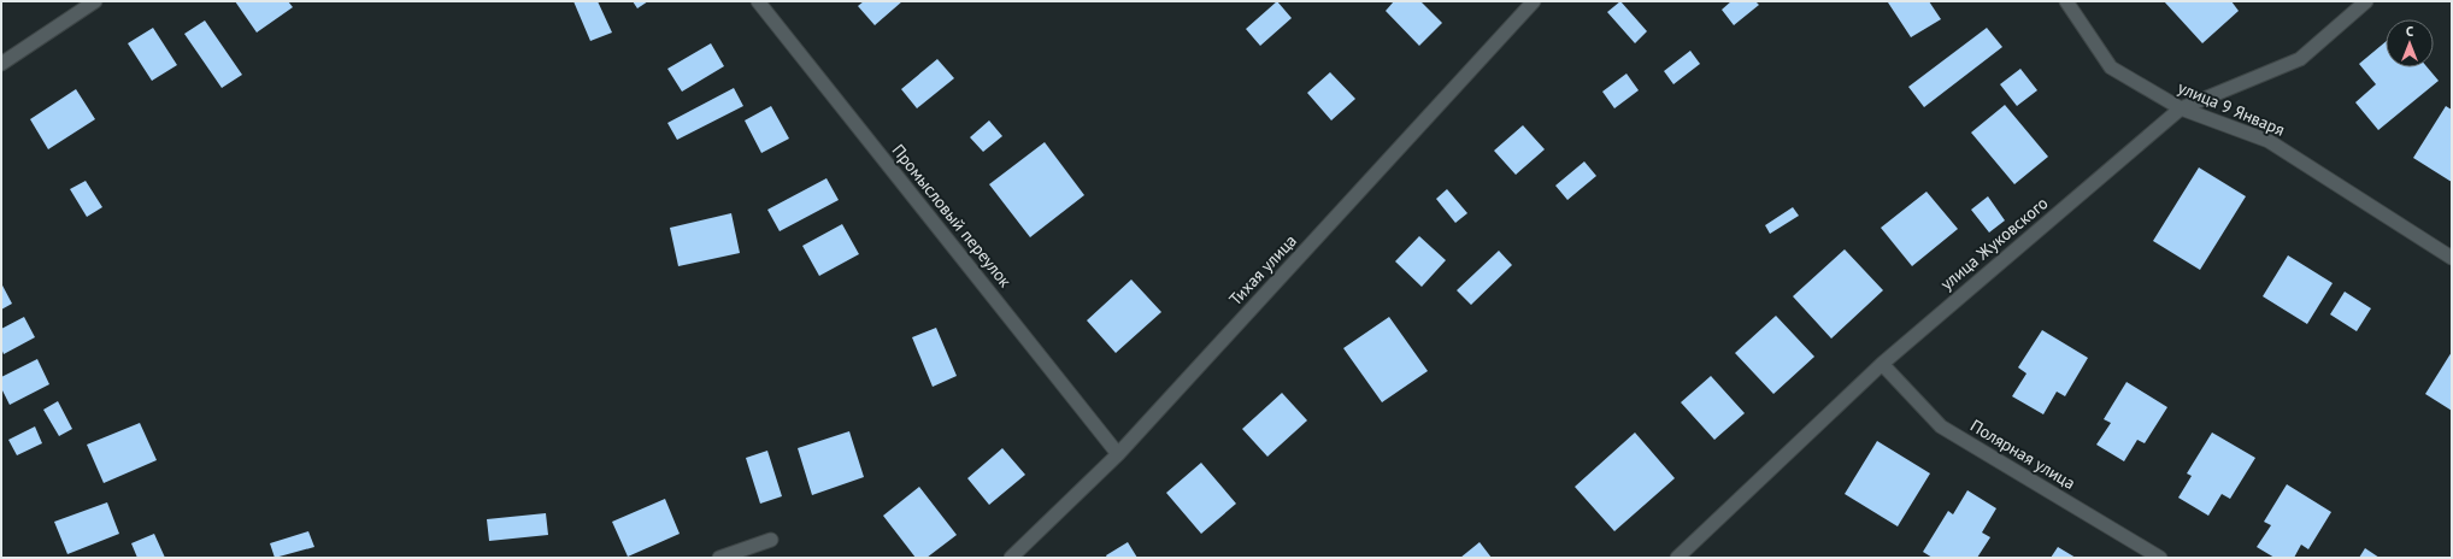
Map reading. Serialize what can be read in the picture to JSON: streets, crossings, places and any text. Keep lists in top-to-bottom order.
{
  "streets": {
    "street": [
      "улица 9 Января",
      "Промысловый переулок",
      "улица Жуковского",
      "Тихая улица",
      "Полярная улица"
    ]
  },
  "crossings": [
    ["улица 9 Января", "улица Жуковского"],
    ["Промысловый переулок", "Тихая улица"],
    ["улица Жуковского", "Полярная улица"]
  ],
  "north": "top"
}
